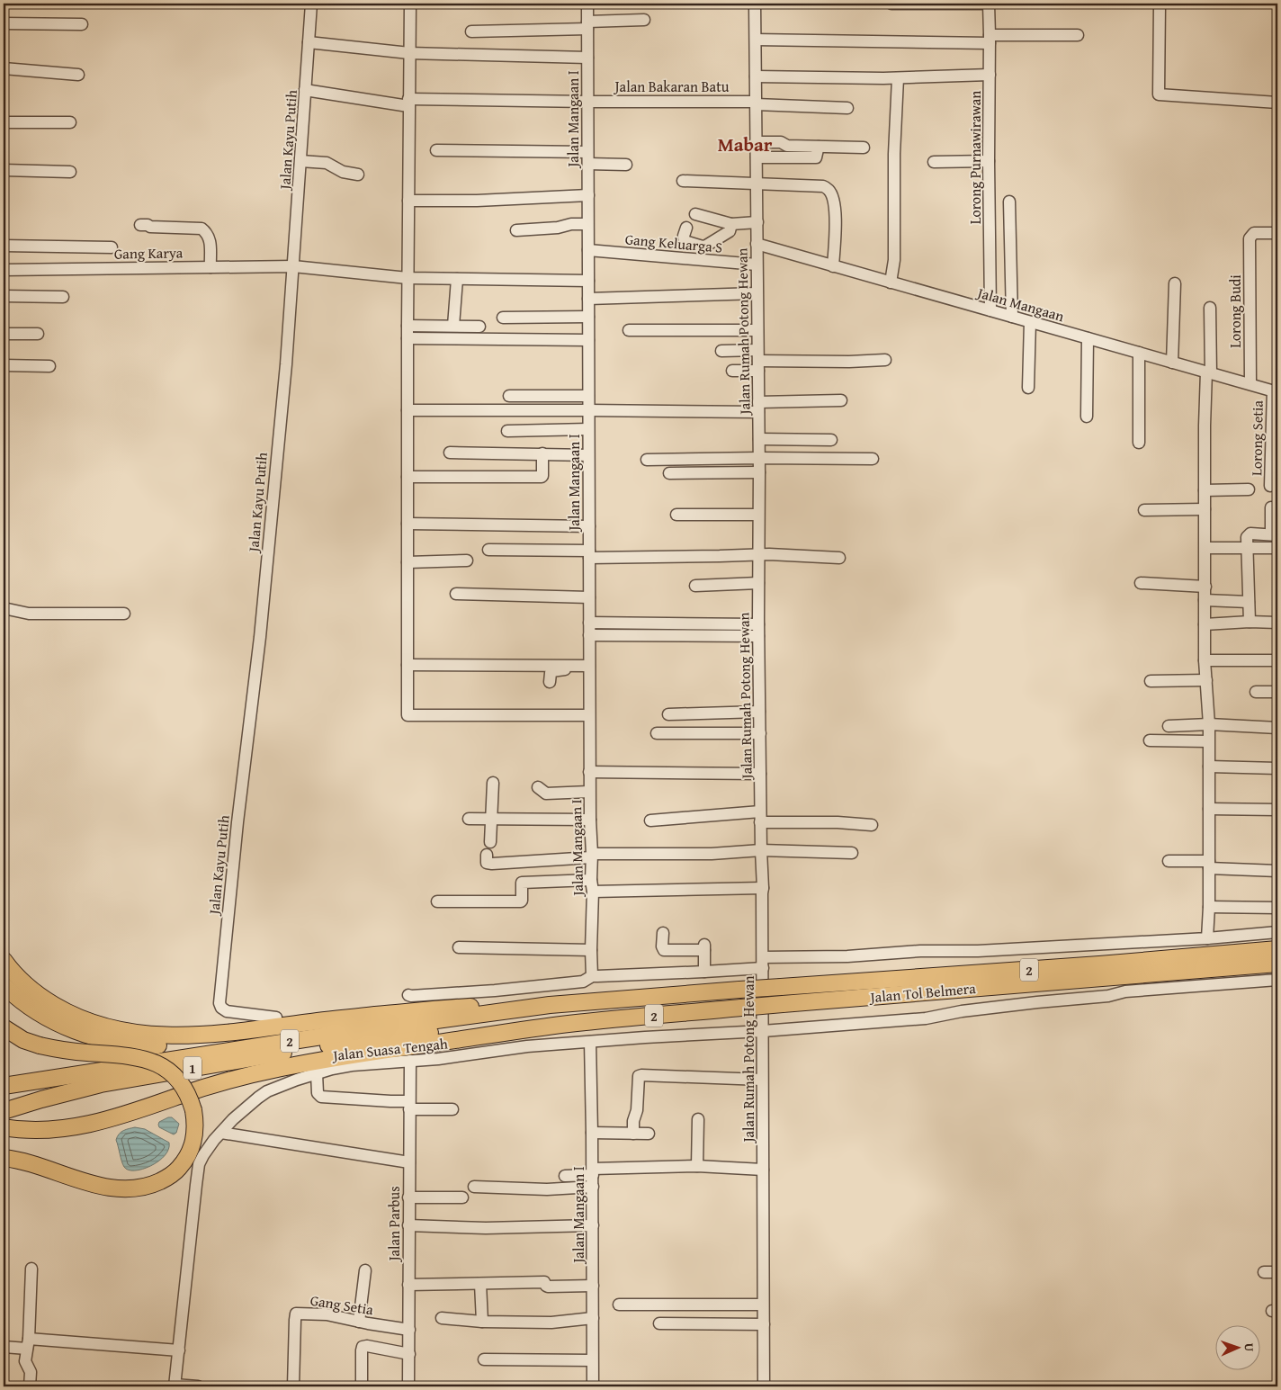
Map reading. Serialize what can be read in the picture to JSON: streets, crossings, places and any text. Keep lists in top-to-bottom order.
{
  "streets": {
    "highway": ["2", "Jalan Tol Belmera", "1"],
    "street": [
      "Jalan Bakaran Batu",
      "Jalan Mangaan I",
      "Jalan Kayu Putih",
      "Lorong Purnawirawan",
      "Gang Keluarga S",
      "Gang Karya",
      "Jalan Mangaan",
      "Lorong Budi",
      "Jalan Rumah Potong Hewan",
      "Lorong Setia",
      "Jalan Suasa Tengah",
      "Jalan Parbus",
      "Gang Setia"
    ]
  },
  "crossings": [
    ["Jalan Bakaran Batu", "Jalan Mangaan I"],
    ["Jalan Bakaran Batu", "Jalan Kayu Putih"],
    ["Jalan Bakaran Batu", "Jalan Rumah Potong Hewan"],
    ["Jalan Mangaan I", "Gang Keluarga S"],
    ["Jalan Mangaan I", "Gang Karya"],
    ["Jalan Mangaan I", "Jalan Suasa Tengah"],
    ["Jalan Kayu Putih", "Gang Karya"],
    ["Lorong Purnawirawan", "Jalan Mangaan"],
    ["Gang Keluarga S", "Jalan Rumah Potong Hewan"],
    ["Jalan Mangaan", "Lorong Budi"],
    ["Jalan Mangaan", "Jalan Rumah Potong Hewan"],
    ["Jalan Mangaan", "Lorong Setia"],
    ["Jalan Rumah Potong Hewan", "Jalan Suasa Tengah"],
    ["2", "Jalan Tol Belmera"],
    ["2", "1"],
    ["Jalan Suasa Tengah", "Jalan Parbus"],
    ["Jalan Parbus", "Gang Setia"]
  ],
  "districts": ["Mabar"],
  "north": "right"
}
